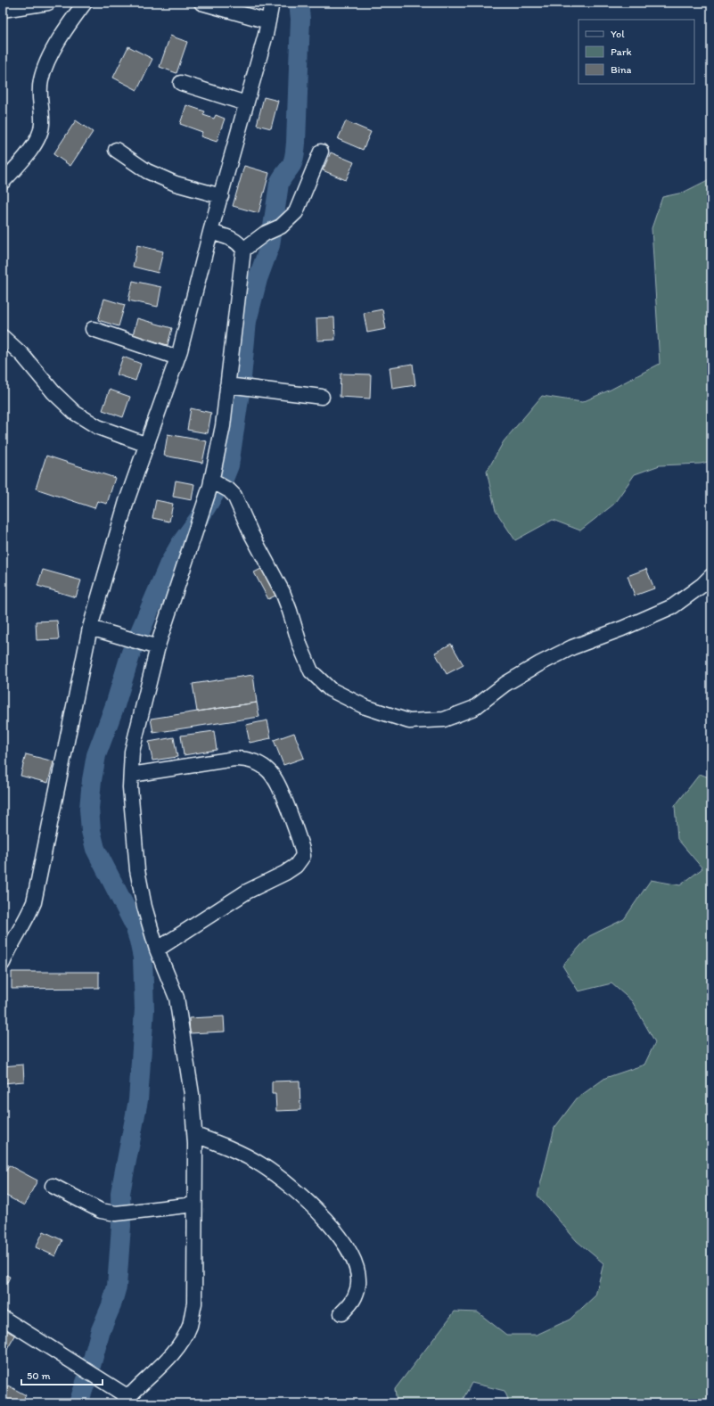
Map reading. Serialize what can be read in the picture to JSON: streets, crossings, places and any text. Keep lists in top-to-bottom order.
{
  "legend": ["Yol", "Park", "Bina"],
  "scale_bar": "50 m"
}
